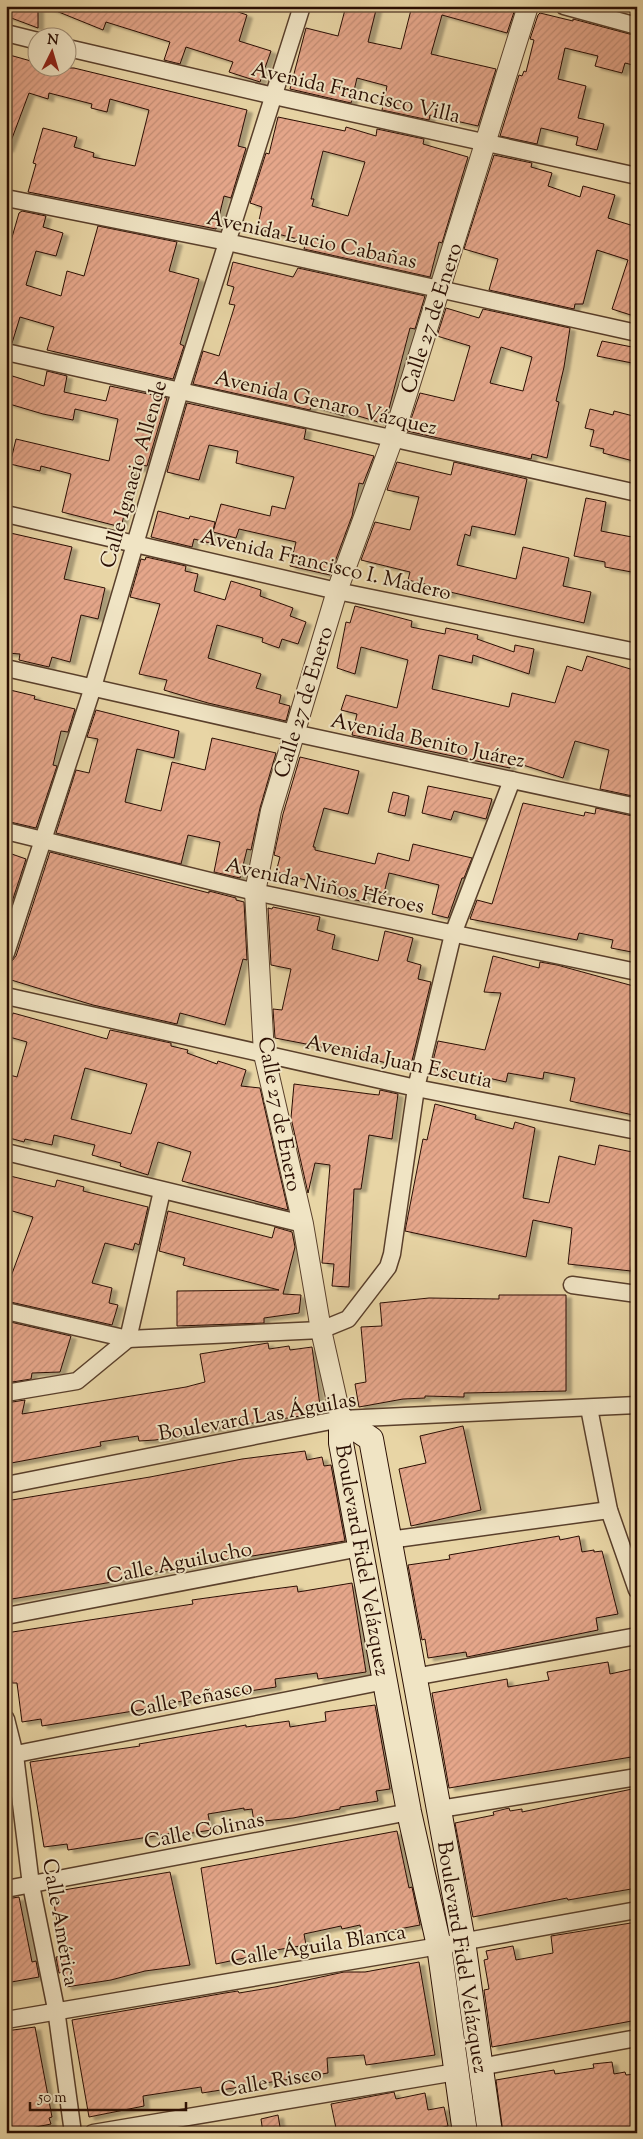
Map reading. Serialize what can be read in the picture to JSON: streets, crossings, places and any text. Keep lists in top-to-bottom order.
{
  "streets": {
    "main road": ["Boulevard Fidel Velázquez"],
    "street": [
      "Avenida Francisco Villa",
      "Avenida Lucio Cabañas",
      "Calle 27 de Enero",
      "Avenida Genaro Vázquez",
      "Calle Ignacio Allende",
      "Avenida Francisco I. Madero",
      "Avenida Benito Juárez",
      "Avenida Niños Héroes",
      "Avenida Juan Escutia",
      "Boulevard Las Águilas",
      "Calle Aguilucho",
      "Calle Peñasco",
      "Calle Colinas",
      "Calle América",
      "Calle Águila Blanca",
      "Calle Risco"
    ]
  },
  "crossings": [
    ["Avenida Francisco Villa", "Calle 27 de Enero"],
    ["Avenida Francisco Villa", "Calle Ignacio Allende"],
    ["Avenida Lucio Cabañas", "Calle 27 de Enero"],
    ["Avenida Lucio Cabañas", "Calle Ignacio Allende"],
    ["Calle 27 de Enero", "Avenida Genaro Vázquez"],
    ["Calle 27 de Enero", "Avenida Francisco I. Madero"],
    ["Calle 27 de Enero", "Avenida Benito Juárez"],
    ["Calle 27 de Enero", "Avenida Niños Héroes"],
    ["Calle 27 de Enero", "Avenida Juan Escutia"],
    ["Calle 27 de Enero", "Boulevard Las Águilas"],
    ["Calle 27 de Enero", "Boulevard Fidel Velázquez"],
    ["Avenida Genaro Vázquez", "Calle Ignacio Allende"],
    ["Calle Ignacio Allende", "Avenida Francisco I. Madero"],
    ["Calle Ignacio Allende", "Avenida Benito Juárez"],
    ["Calle Ignacio Allende", "Avenida Niños Héroes"],
    ["Boulevard Las Águilas", "Boulevard Fidel Velázquez"],
    ["Boulevard Fidel Velázquez", "Calle Aguilucho"],
    ["Boulevard Fidel Velázquez", "Calle Peñasco"],
    ["Boulevard Fidel Velázquez", "Calle Colinas"],
    ["Boulevard Fidel Velázquez", "Calle Águila Blanca"],
    ["Boulevard Fidel Velázquez", "Calle Risco"],
    ["Calle Peñasco", "Calle América"],
    ["Calle Colinas", "Calle América"],
    ["Calle América", "Calle Águila Blanca"]
  ],
  "scale_bar": "50 m",
  "north": "top"
}
